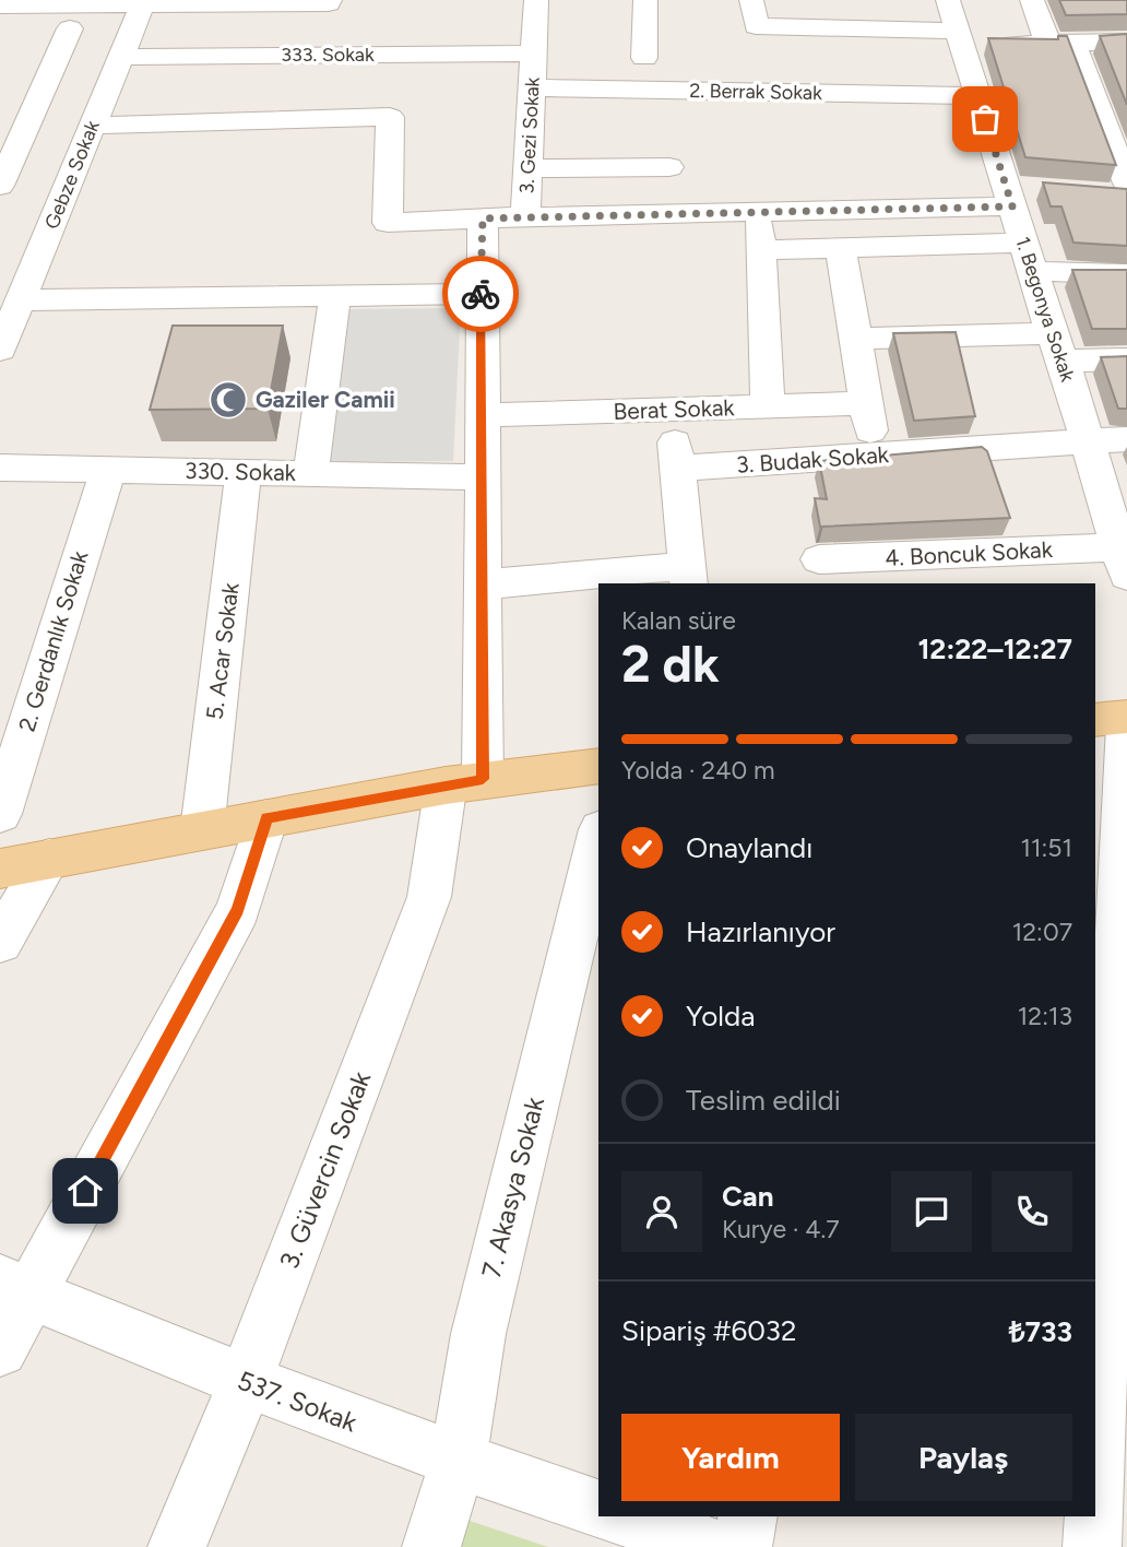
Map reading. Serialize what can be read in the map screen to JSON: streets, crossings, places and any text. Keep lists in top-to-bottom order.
{
  "streets": {
    "street": [
      "333. Sokak",
      "2. Berrak Sokak",
      "3. Gezi Sokak",
      "Gebze Sokak",
      "1. Begonya Sokak",
      "Berat Sokak",
      "3. Budak Sokak",
      "330. Sokak",
      "4. Boncuk Sokak",
      "2. Gerdanlık Sokak",
      "5. Acar Sokak",
      "3. Güvercin Sokak",
      "7. Akasya Sokak",
      "537. Sokak"
    ]
  },
  "crossings": [
    ["333. Sokak", "3. Gezi Sokak"],
    ["333. Sokak", "Gebze Sokak"],
    ["2. Berrak Sokak", "3. Gezi Sokak"],
    ["2. Berrak Sokak", "1. Begonya Sokak"],
    ["1. Begonya Sokak", "3. Budak Sokak"],
    ["1. Begonya Sokak", "4. Boncuk Sokak"],
    ["330. Sokak", "2. Gerdanlık Sokak"],
    ["330. Sokak", "5. Acar Sokak"],
    ["3. Güvercin Sokak", "537. Sokak"],
    ["7. Akasya Sokak", "537. Sokak"]
  ],
  "places": {
    "mosque": ["Gaziler Camii"]
  },
  "page": {
    "heading": ["2 dk", "Kalan süre", "12:22–12:27"],
    "panel": [
      "Can",
      "Kurye · 4.7",
      "Sipariş #6032",
      "₺733"
    ],
    "bar": "Yolda · 240 m",
    "list": [
      ["Onaylandı", "11:51"],
      ["Hazırlanıyor", "12:07"],
      ["Yolda", "12:13"],
      "Teslim edildi"
    ],
    "buttons": ["Yardım", "Paylaş"]
  }
}
